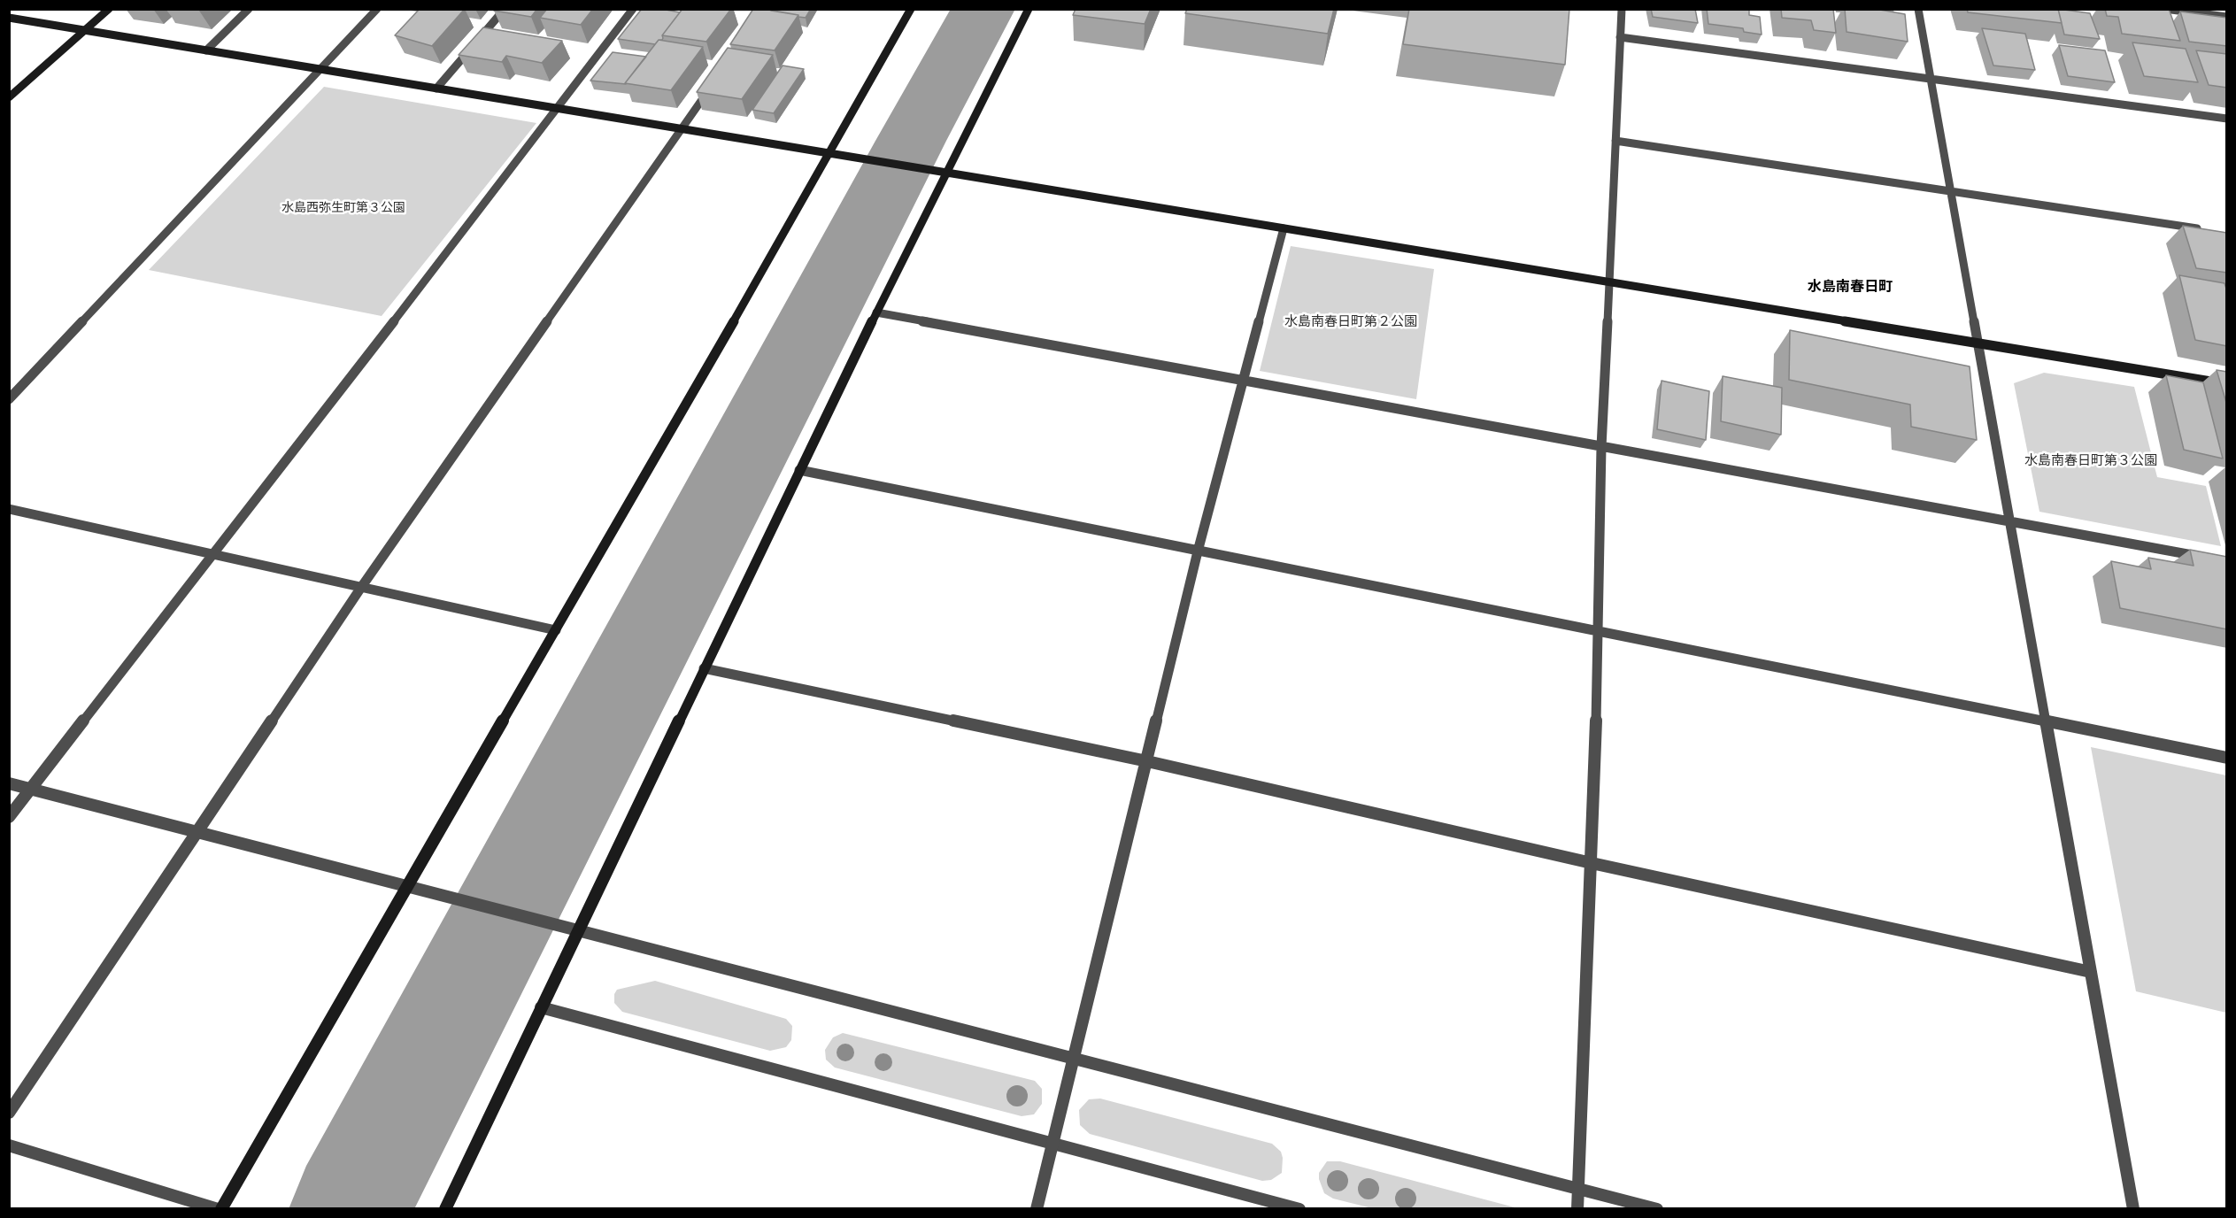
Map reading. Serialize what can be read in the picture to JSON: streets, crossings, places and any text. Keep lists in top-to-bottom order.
{
  "districts": ["水島南春日町"],
  "parks": ["水島西弥生町第３公園", "水島南春日町第２公園", "水島南春日町第３公園"]
}
